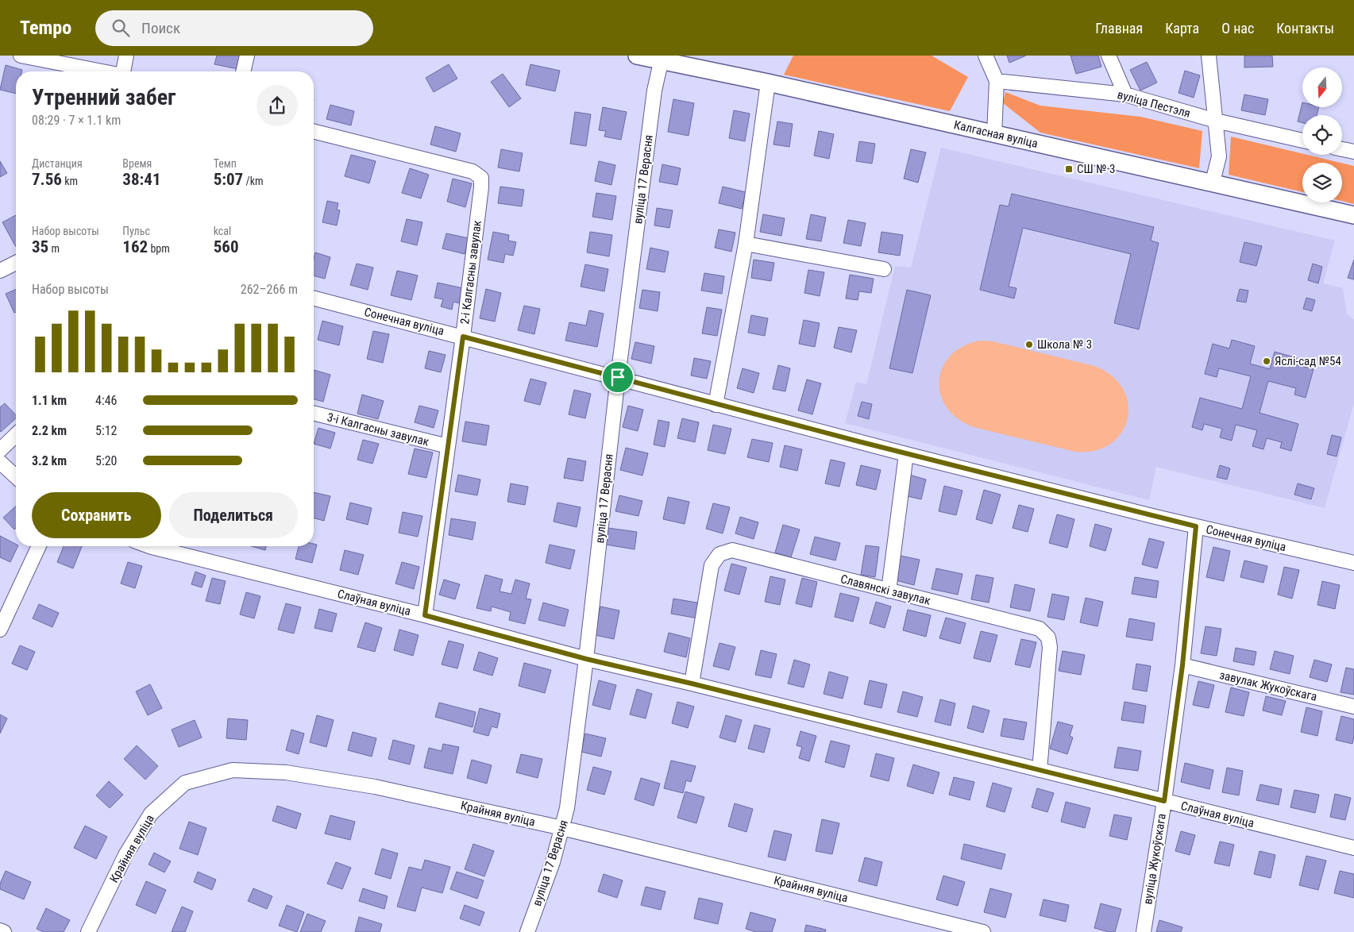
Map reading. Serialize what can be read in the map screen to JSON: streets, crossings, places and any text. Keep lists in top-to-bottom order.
{
  "streets": {
    "street": [
      "вуліца Пестэля",
      "Калгасная вуліца",
      "вуліца 17 Верасня",
      "2-і Калгасны завулак",
      "Сонечная вуліца",
      "3-і Калгасны завулак",
      "Славянскі завулак",
      "Слаўная вуліца",
      "завулак Жукоўскага",
      "Крайняя вуліца",
      "вуліца Жукоўскага"
    ]
  },
  "crossings": [
    ["Калгасная вуліца", "вуліца 17 Верасня"],
    ["вуліца 17 Верасня", "Сонечная вуліца"],
    ["вуліца 17 Верасня", "Слаўная вуліца"],
    ["вуліца 17 Верасня", "Крайняя вуліца"],
    ["2-і Калгасны завулак", "Сонечная вуліца"],
    ["2-і Калгасны завулак", "3-і Калгасны завулак"],
    ["2-і Калгасны завулак", "Слаўная вуліца"],
    ["Сонечная вуліца", "вуліца Жукоўскага"],
    ["Славянскі завулак", "Слаўная вуліца"],
    ["Слаўная вуліца", "вуліца Жукоўскага"],
    ["завулак Жукоўскага", "вуліца Жукоўскага"]
  ],
  "places": {
    "transit": ["СШ № 3"],
    "other": ["Школа № 3", "Яслі-сад №54"]
  },
  "north": "bottom",
  "page": {
    "header": "Tempo",
    "search": "Поиск",
    "nav": [
      "Главная",
      "Карта",
      "О нас",
      "Контакты"
    ],
    "heading": ["Утренний забег", "08:29 · 7 × 1.1 km"],
    "stats": [
      ["Дистанция", "7.56 km"],
      ["Время", "38:41"],
      ["Темп", "5:07 /km"],
      ["Набор высоты", "35 m"],
      ["Пульс", "162 bpm"],
      ["kcal", "560"]
    ],
    "chart": ["Набор высоты", "262–266 m"],
    "list": [
      {
        "name": "1.1 km",
        "note": "4:46"
      },
      {
        "name": "2.2 km",
        "note": "5:12"
      },
      {
        "name": "3.2 km",
        "note": "5:20"
      }
    ],
    "buttons": ["Сохранить", "Поделиться"]
  }
}
